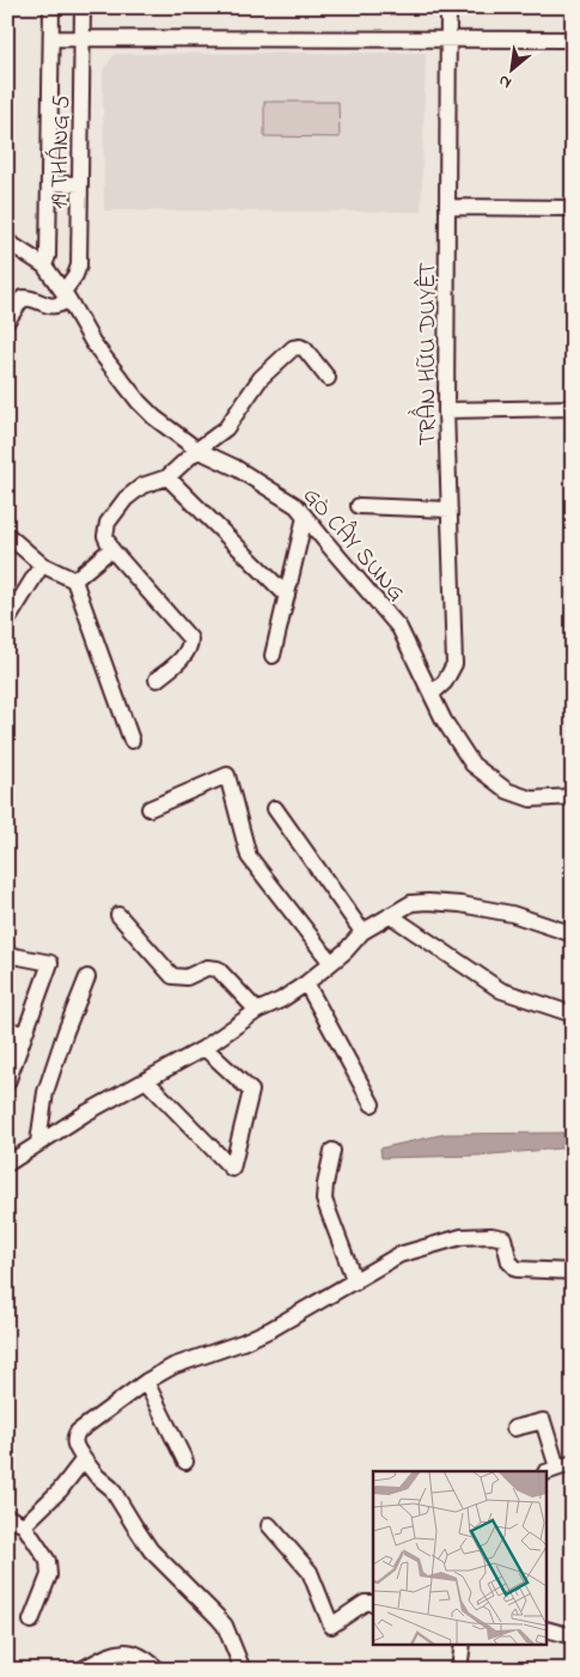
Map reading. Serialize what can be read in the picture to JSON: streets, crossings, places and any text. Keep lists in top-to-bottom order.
{
  "streets": {
    "street": ["19 THÁNG 5", "TRẦN HỮU DUYỆT", "GÒ CÂY SUNG"]
  },
  "crossings": [
    ["19 THÁNG 5", "GÒ CÂY SUNG"],
    ["TRẦN HỮU DUYỆT", "GÒ CÂY SUNG"]
  ],
  "north": "bottom left"
}
